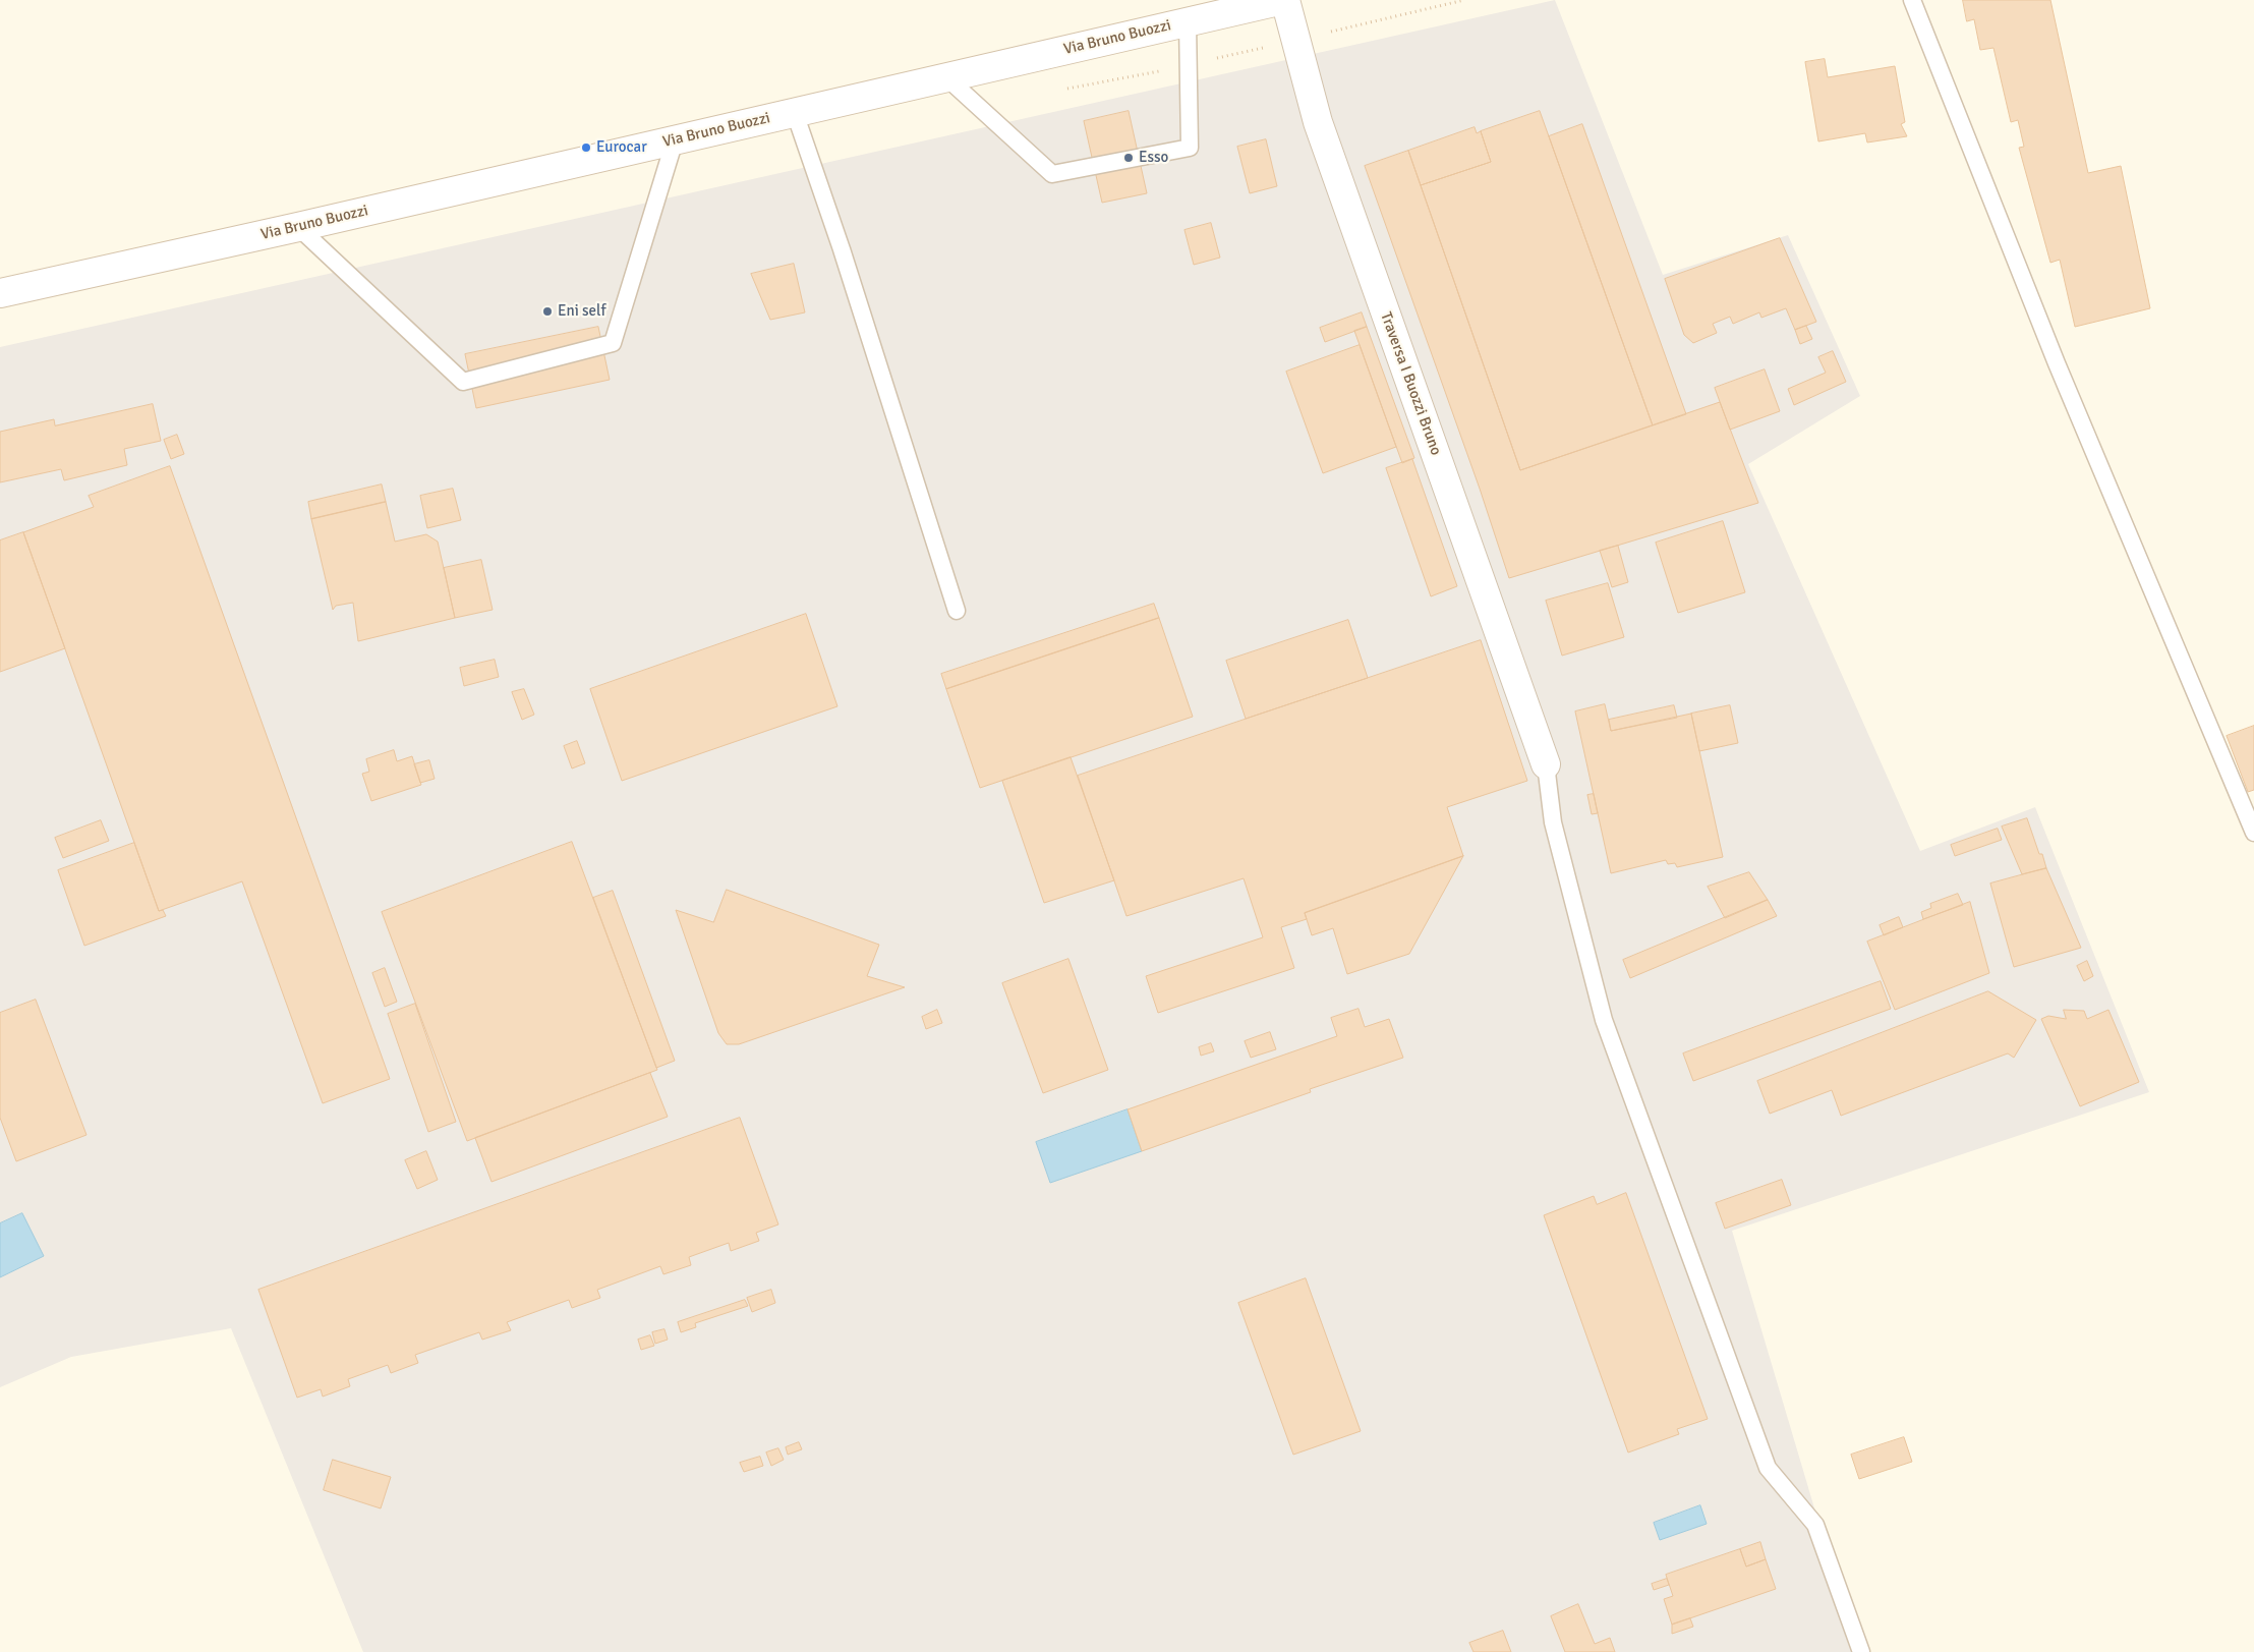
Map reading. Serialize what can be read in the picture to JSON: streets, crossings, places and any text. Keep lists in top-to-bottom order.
{
  "streets": {
    "main road": ["Via Bruno Buozzi", "Traversa I Buozzi Bruno"]
  },
  "crossings": [
    ["Via Bruno Buozzi", "Traversa I Buozzi Bruno"]
  ],
  "places": ["Eurocar", "Esso", "Eni self"]
}
